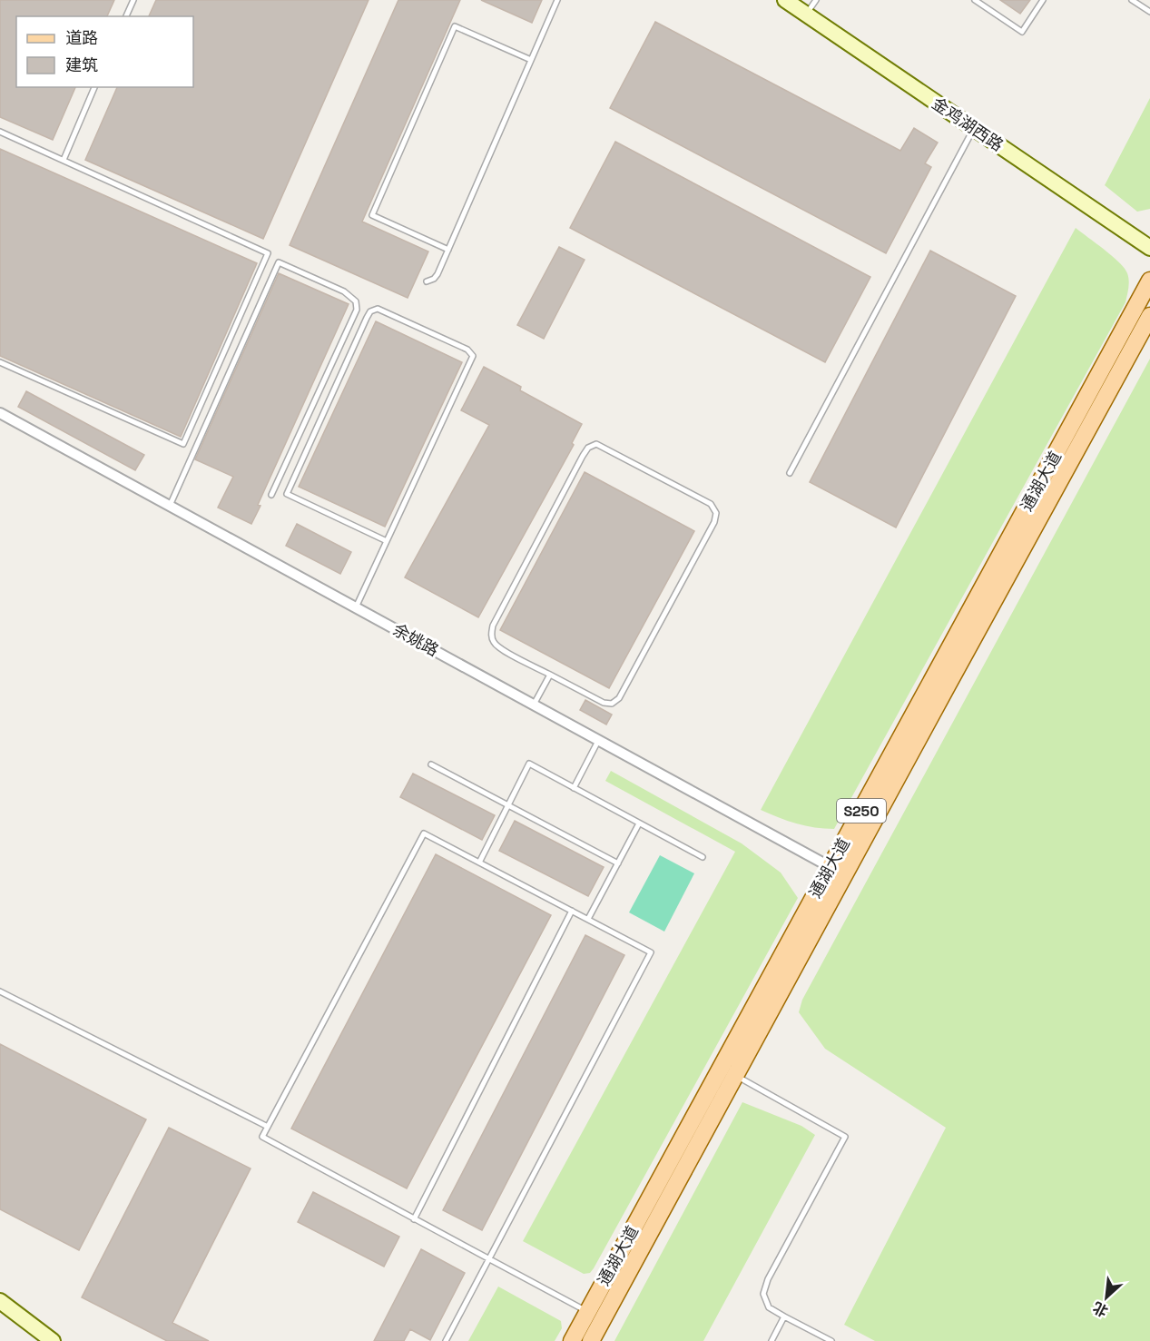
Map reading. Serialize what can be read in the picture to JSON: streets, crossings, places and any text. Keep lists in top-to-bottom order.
{
  "streets": {
    "main road": ["通湖大道", "S250"],
    "street": ["金鸡湖西路", "余姚路"]
  },
  "crossings": [
    ["通湖大道", "余姚路"]
  ],
  "legend": ["道路", "建筑"],
  "north": "bottom left"
}
